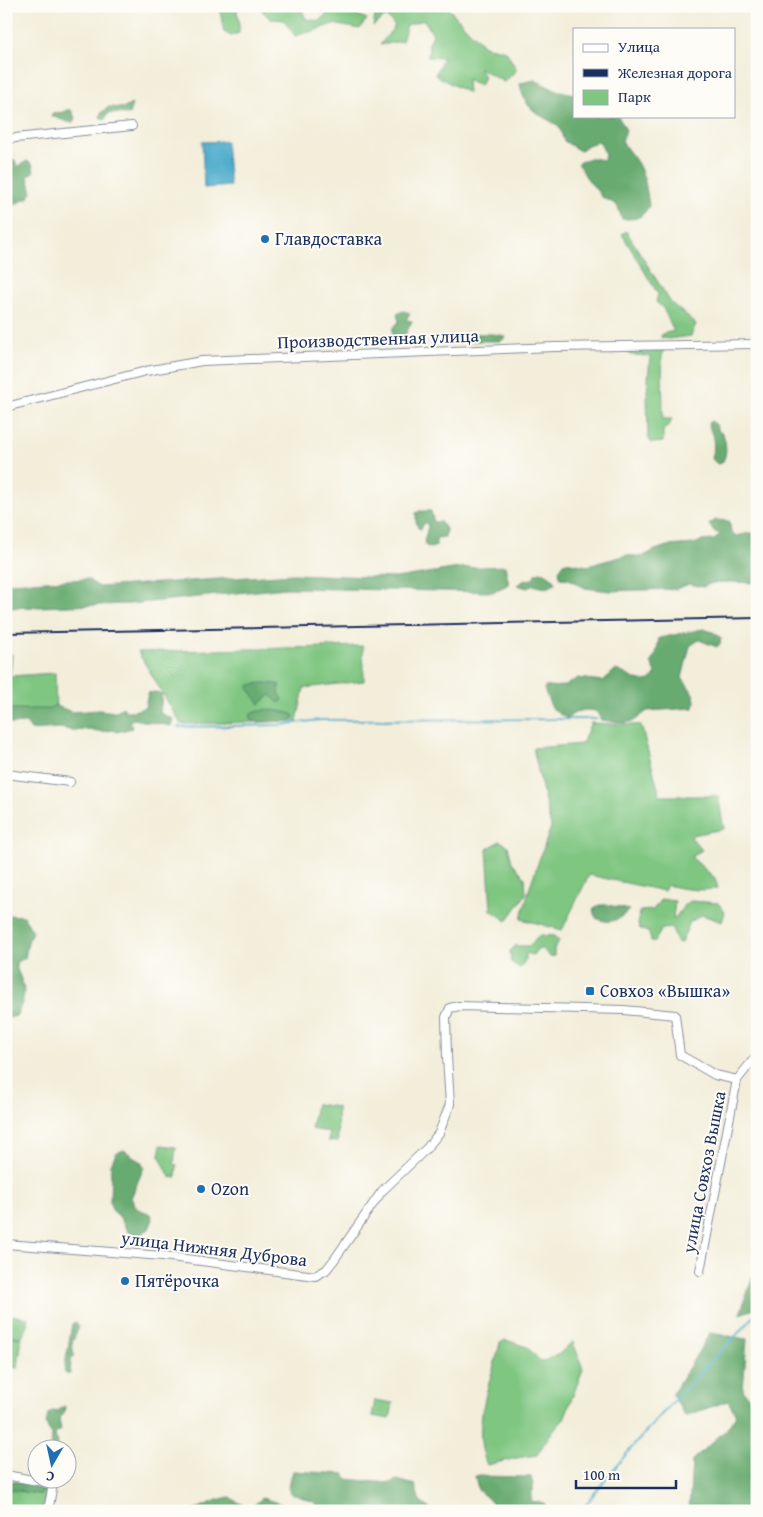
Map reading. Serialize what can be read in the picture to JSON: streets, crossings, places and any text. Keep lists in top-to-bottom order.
{
  "streets": {
    "street": ["Производственная улица", "улица Совхоз Вышка", "улица Нижняя Дуброва"]
  },
  "crossings": [
    ["улица Совхоз Вышка", "улица Нижняя Дуброва"]
  ],
  "places": {
    "other": ["Главдоставка", "Ozon", "Пятёрочка"],
    "transit": ["Совхоз «Вышка»"]
  },
  "legend": ["Улица", "Железная дорога", "Парк"],
  "scale_bar": "100 m",
  "north": "bottom"
}
